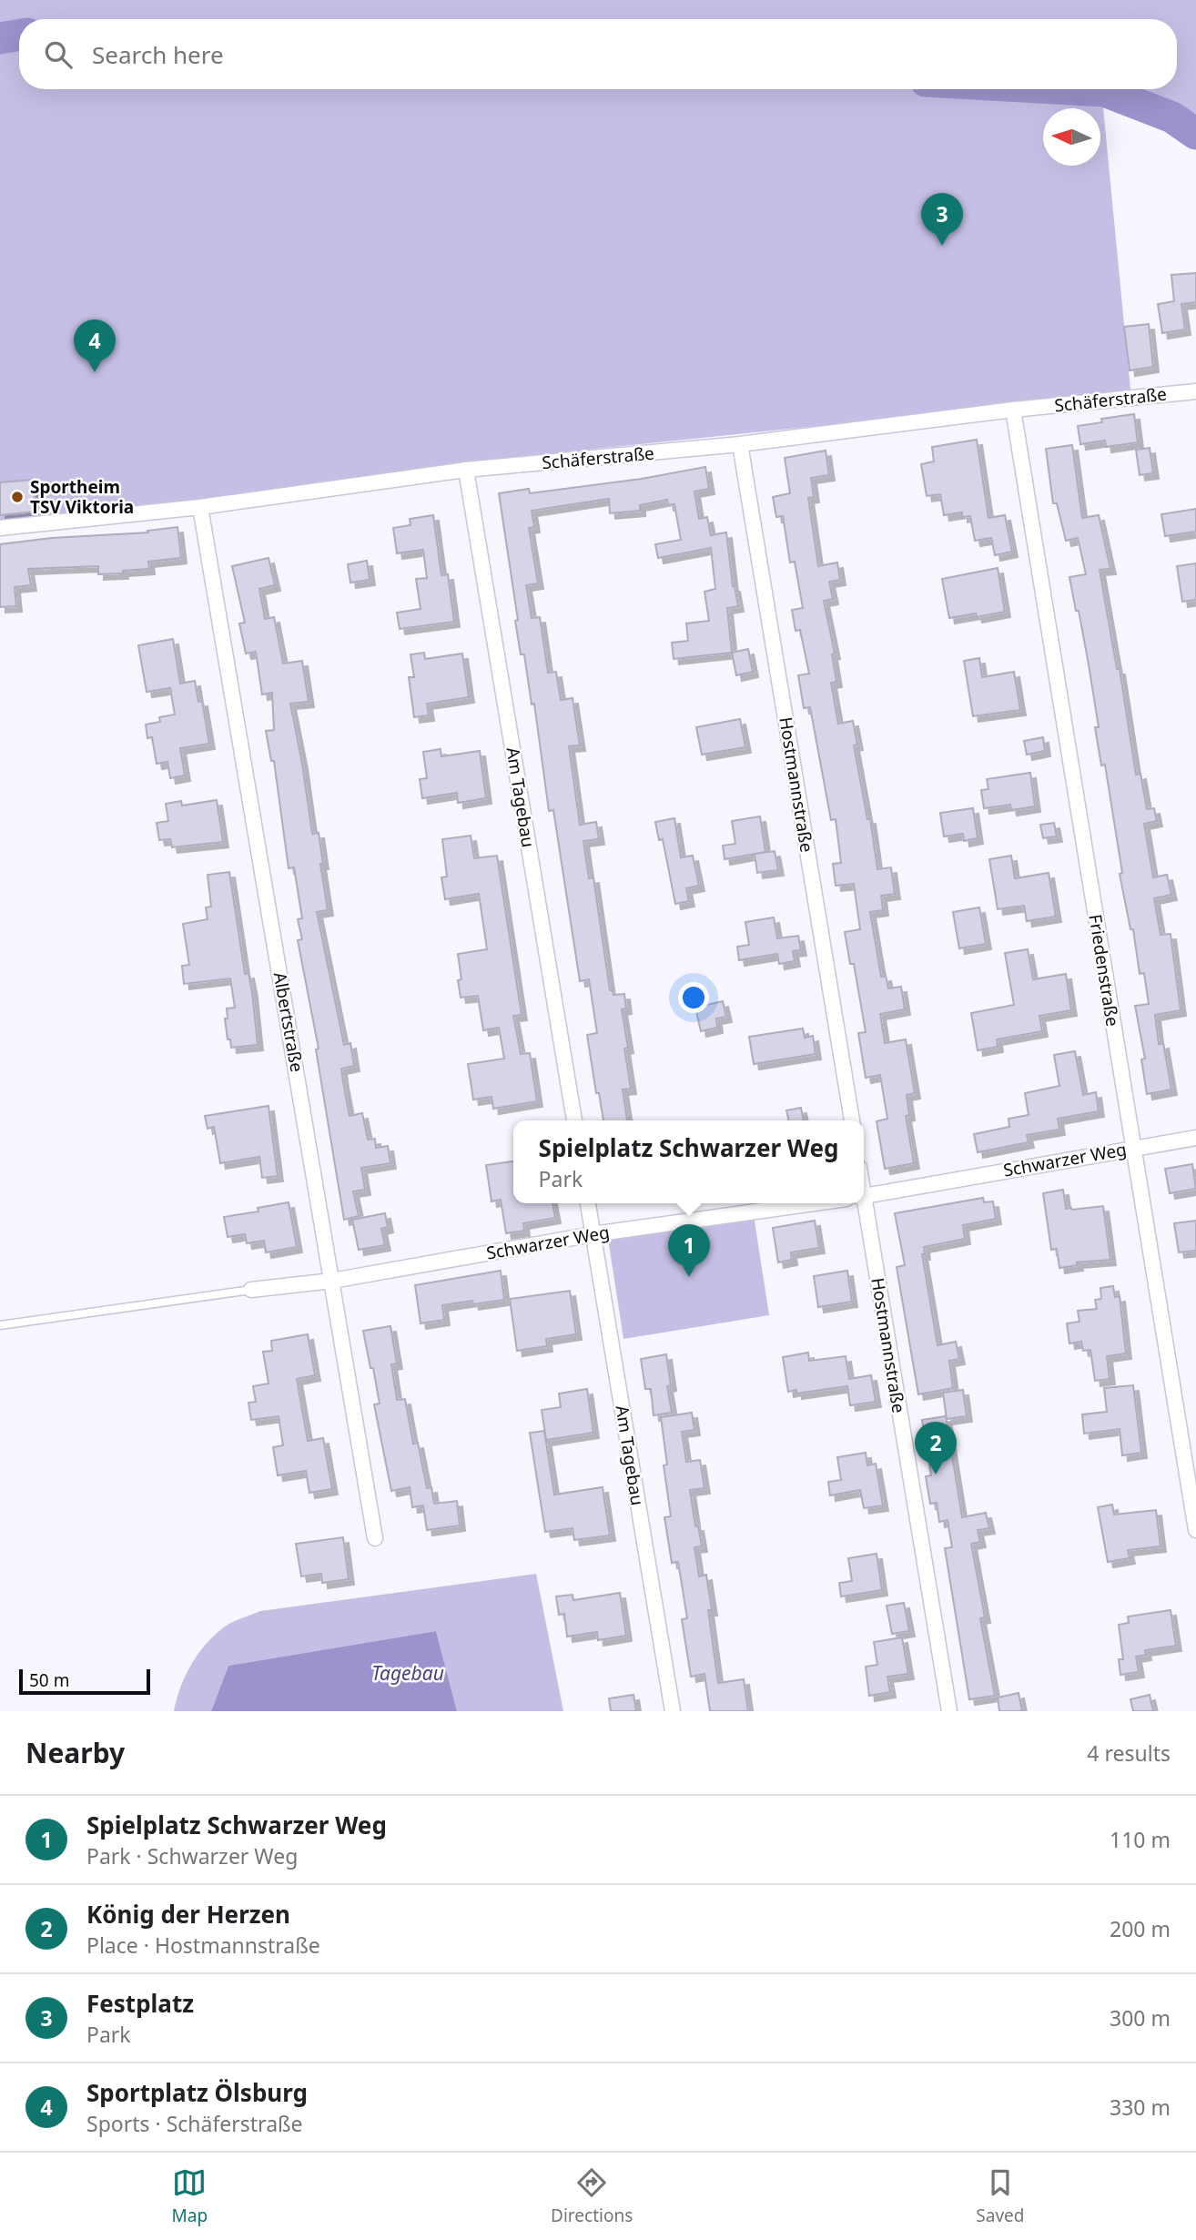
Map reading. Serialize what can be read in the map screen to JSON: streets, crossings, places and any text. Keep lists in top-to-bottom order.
{
  "streets": {
    "street": [
      "Schäferstraße",
      "Hostmannstraße",
      "Am Tagebau",
      "Friedenstraße",
      "Albertstraße",
      "Schwarzer Weg"
    ]
  },
  "crossings": [
    ["Schäferstraße", "Hostmannstraße"],
    ["Schäferstraße", "Am Tagebau"],
    ["Schäferstraße", "Friedenstraße"],
    ["Schäferstraße", "Albertstraße"],
    ["Am Tagebau", "Schwarzer Weg"],
    ["Friedenstraße", "Schwarzer Weg"],
    ["Albertstraße", "Schwarzer Weg"]
  ],
  "water": ["Tagebau"],
  "places": ["Sportheim TSV Viktoria"],
  "scale_bar": "50 m",
  "north": "left",
  "page": {
    "search": "Search here",
    "pins": [
      "3",
      "4",
      "1",
      "2"
    ],
    "popup": ["Spielplatz Schwarzer Weg", "Park"],
    "scale": "50 m",
    "heading": ["Nearby", "4 results"],
    "list": [
      {
        "mark": "1",
        "name": "Spielplatz Schwarzer Weg",
        "note": "Park · Schwarzer Weg",
        "value": "110 m"
      },
      {
        "mark": "2",
        "name": "König der Herzen",
        "note": "Place · Hostmannstraße",
        "value": "200 m"
      },
      {
        "mark": "3",
        "name": "Festplatz",
        "note": "Park",
        "value": "300 m"
      },
      {
        "mark": "4",
        "name": "Sportplatz Ölsburg",
        "note": "Sports · Schäferstraße",
        "value": "330 m"
      }
    ],
    "nav": ["Map", "Directions", "Saved"]
  }
}
